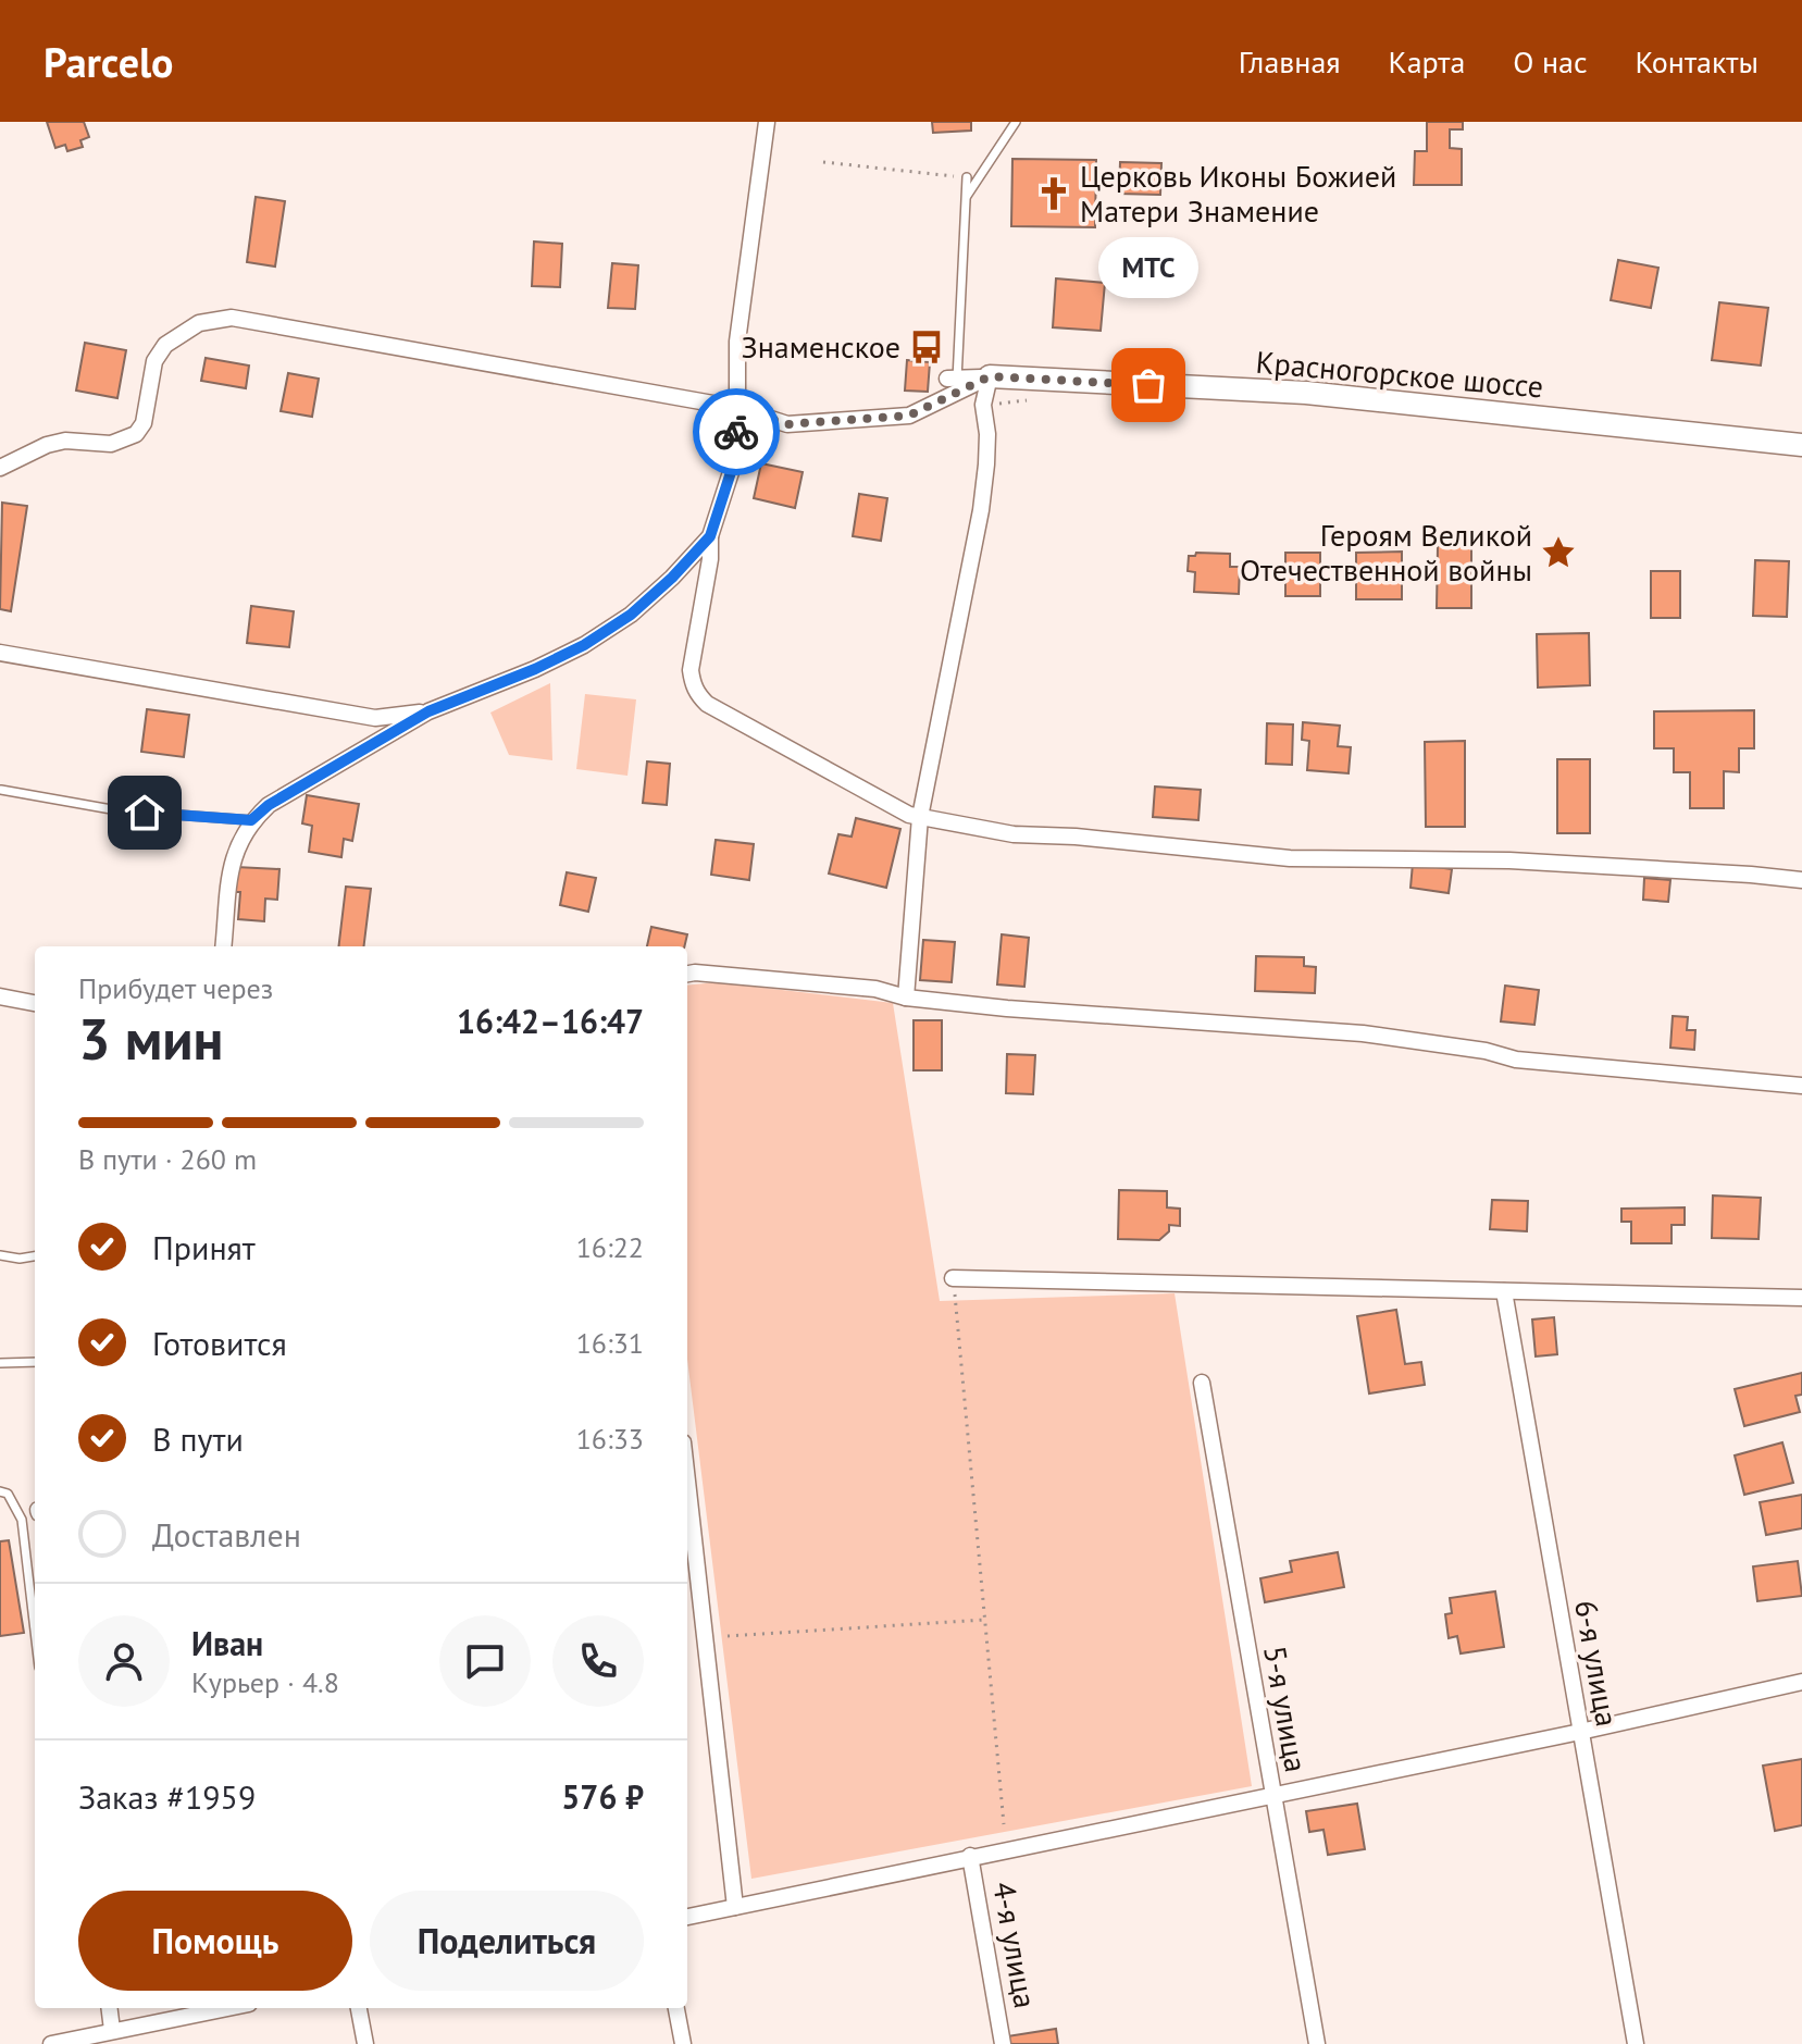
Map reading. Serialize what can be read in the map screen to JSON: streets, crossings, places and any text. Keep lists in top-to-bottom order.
{
  "streets": {
    "street": [
      "Красногорское шоссе",
      "6-я улица",
      "5-я улица",
      "4-я улица"
    ]
  },
  "places": {
    "church": ["Церковь Иконы Божией Матери Знамение"],
    "bus stop": ["Знаменское"],
    "other": ["МТС"],
    "place": ["Героям Великой Отечественной войны"]
  },
  "page": {
    "header": "Parcelo",
    "nav": [
      "Главная",
      "Карта",
      "О нас",
      "Контакты"
    ],
    "bubble": "МТС",
    "heading": ["3 мин", "Прибудет через", "16:42–16:47"],
    "panel": [
      "Иван",
      "Курьер · 4.8",
      "Заказ #1959",
      "576 ₽"
    ],
    "bar": "В пути · 260 m",
    "list": [
      ["Принят", "16:22"],
      ["Готовится", "16:31"],
      ["В пути", "16:33"],
      "Доставлен"
    ],
    "buttons": ["Помощь", "Поделиться"]
  }
}
